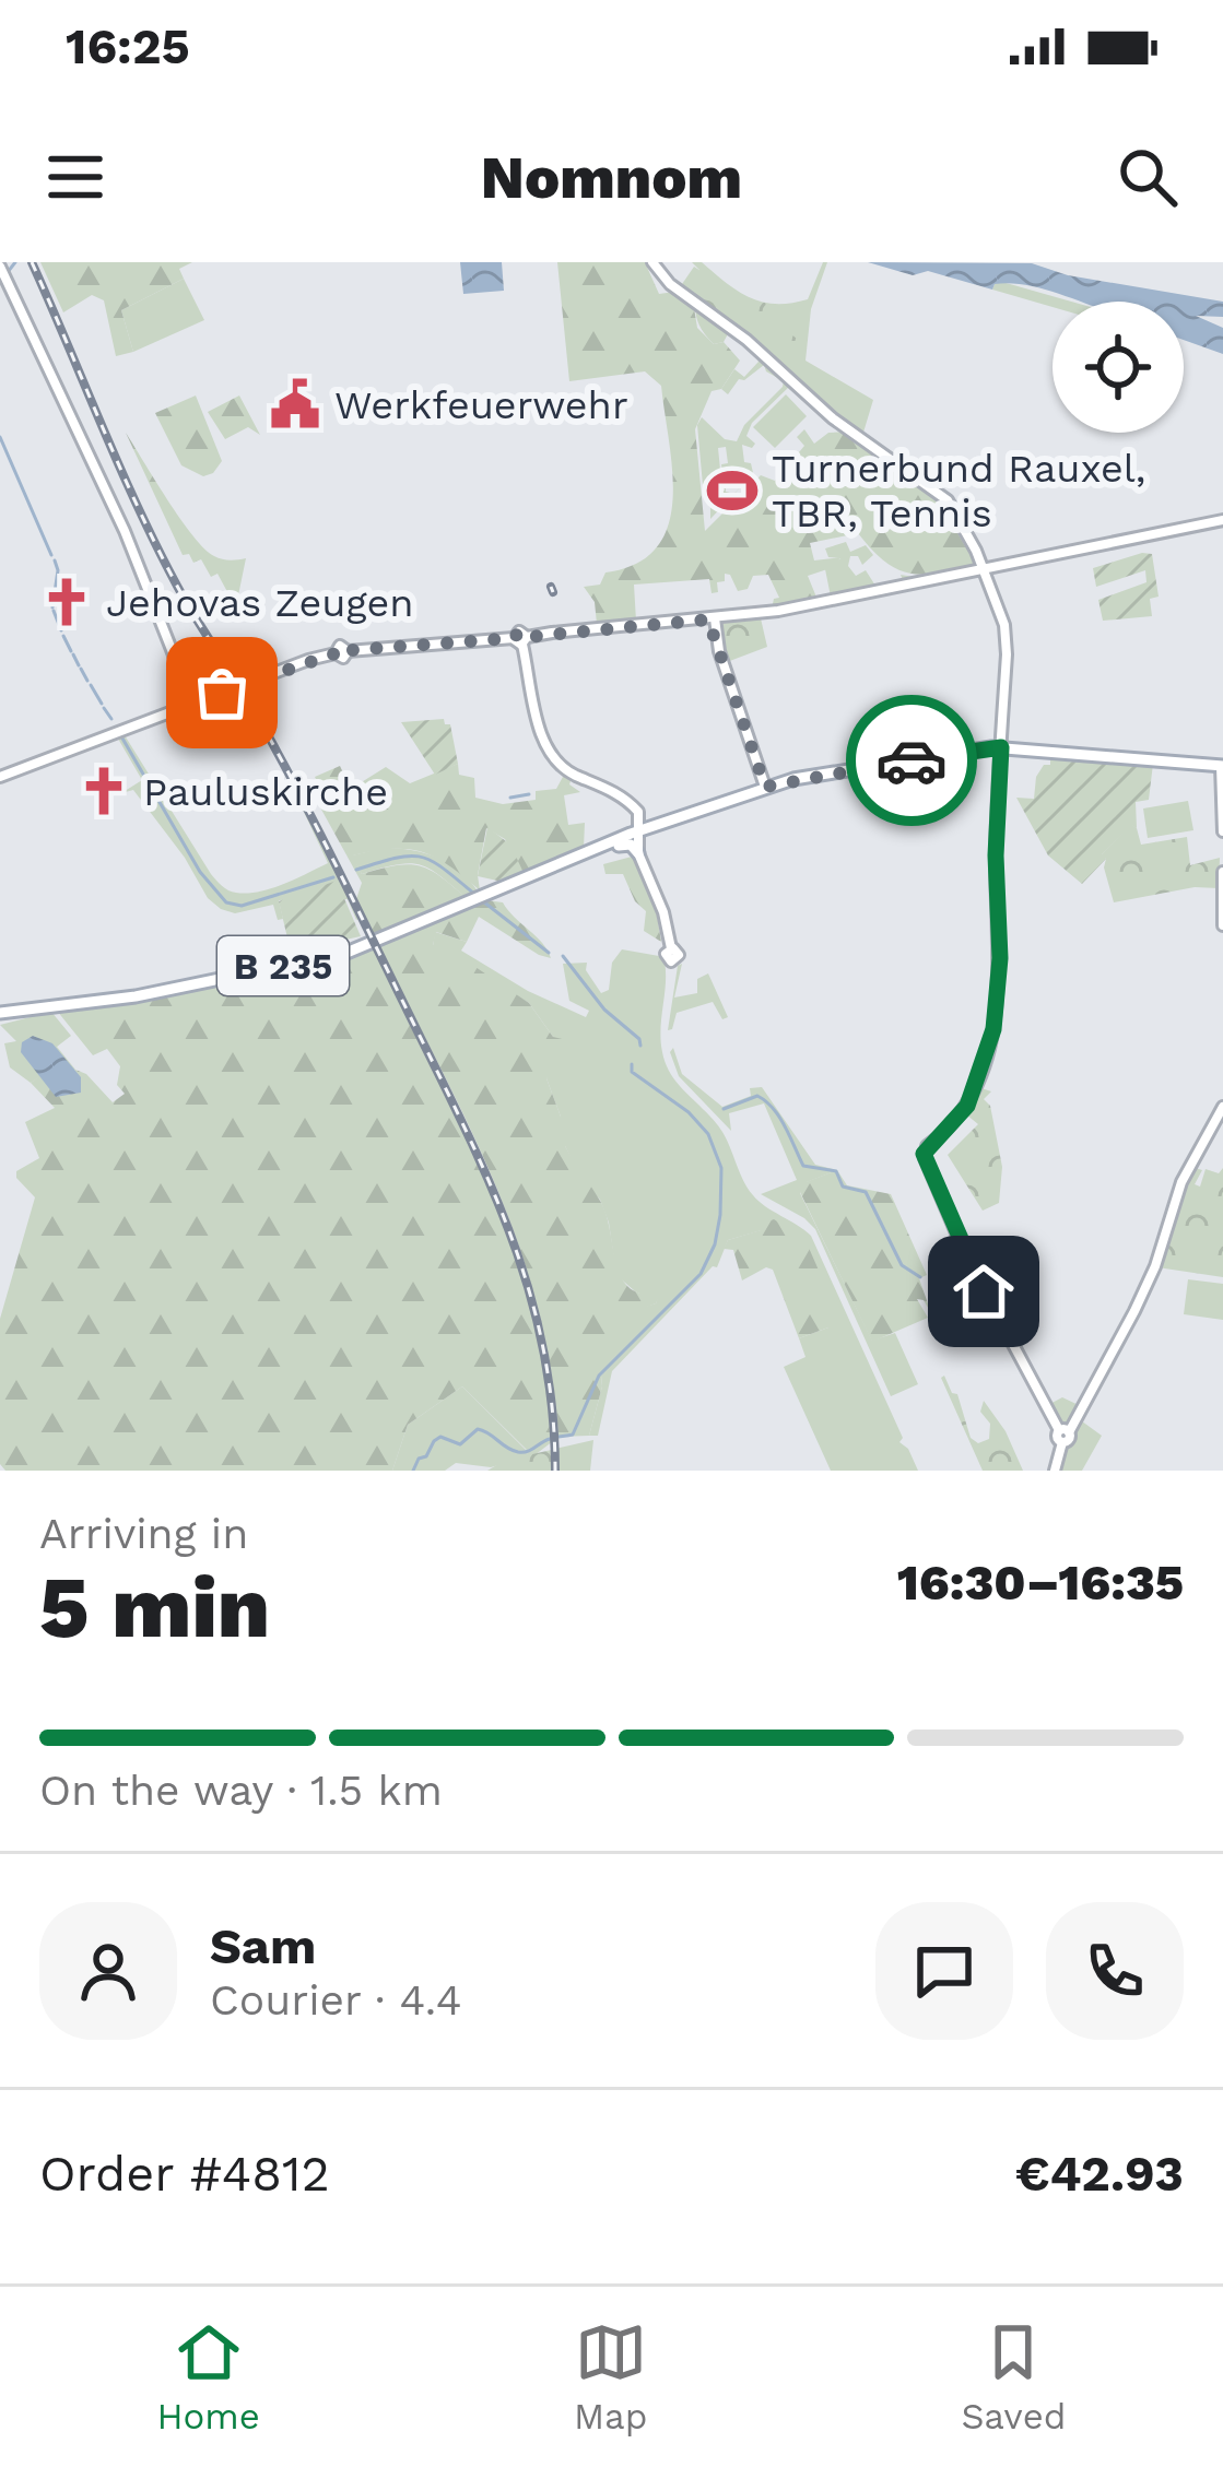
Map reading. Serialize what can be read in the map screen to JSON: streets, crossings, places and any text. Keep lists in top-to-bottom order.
{
  "streets": {
    "main road": ["B 235"]
  },
  "places": {
    "public building": ["Werkfeuerwehr"],
    "sports": ["Turnerbund Rauxel, TBR, Tennis"],
    "church": ["Jehovas Zeugen", "Pauluskirche"]
  },
  "page": {
    "status": "16:25",
    "header": "Nomnom",
    "heading": ["5 min", "Arriving in", "16:30–16:35"],
    "panel": [
      "Sam",
      "Courier · 4.4",
      "Order #4812",
      "€42.93"
    ],
    "bar": "On the way · 1.5 km",
    "tabs": ["Home", "Map", "Saved"]
  }
}
